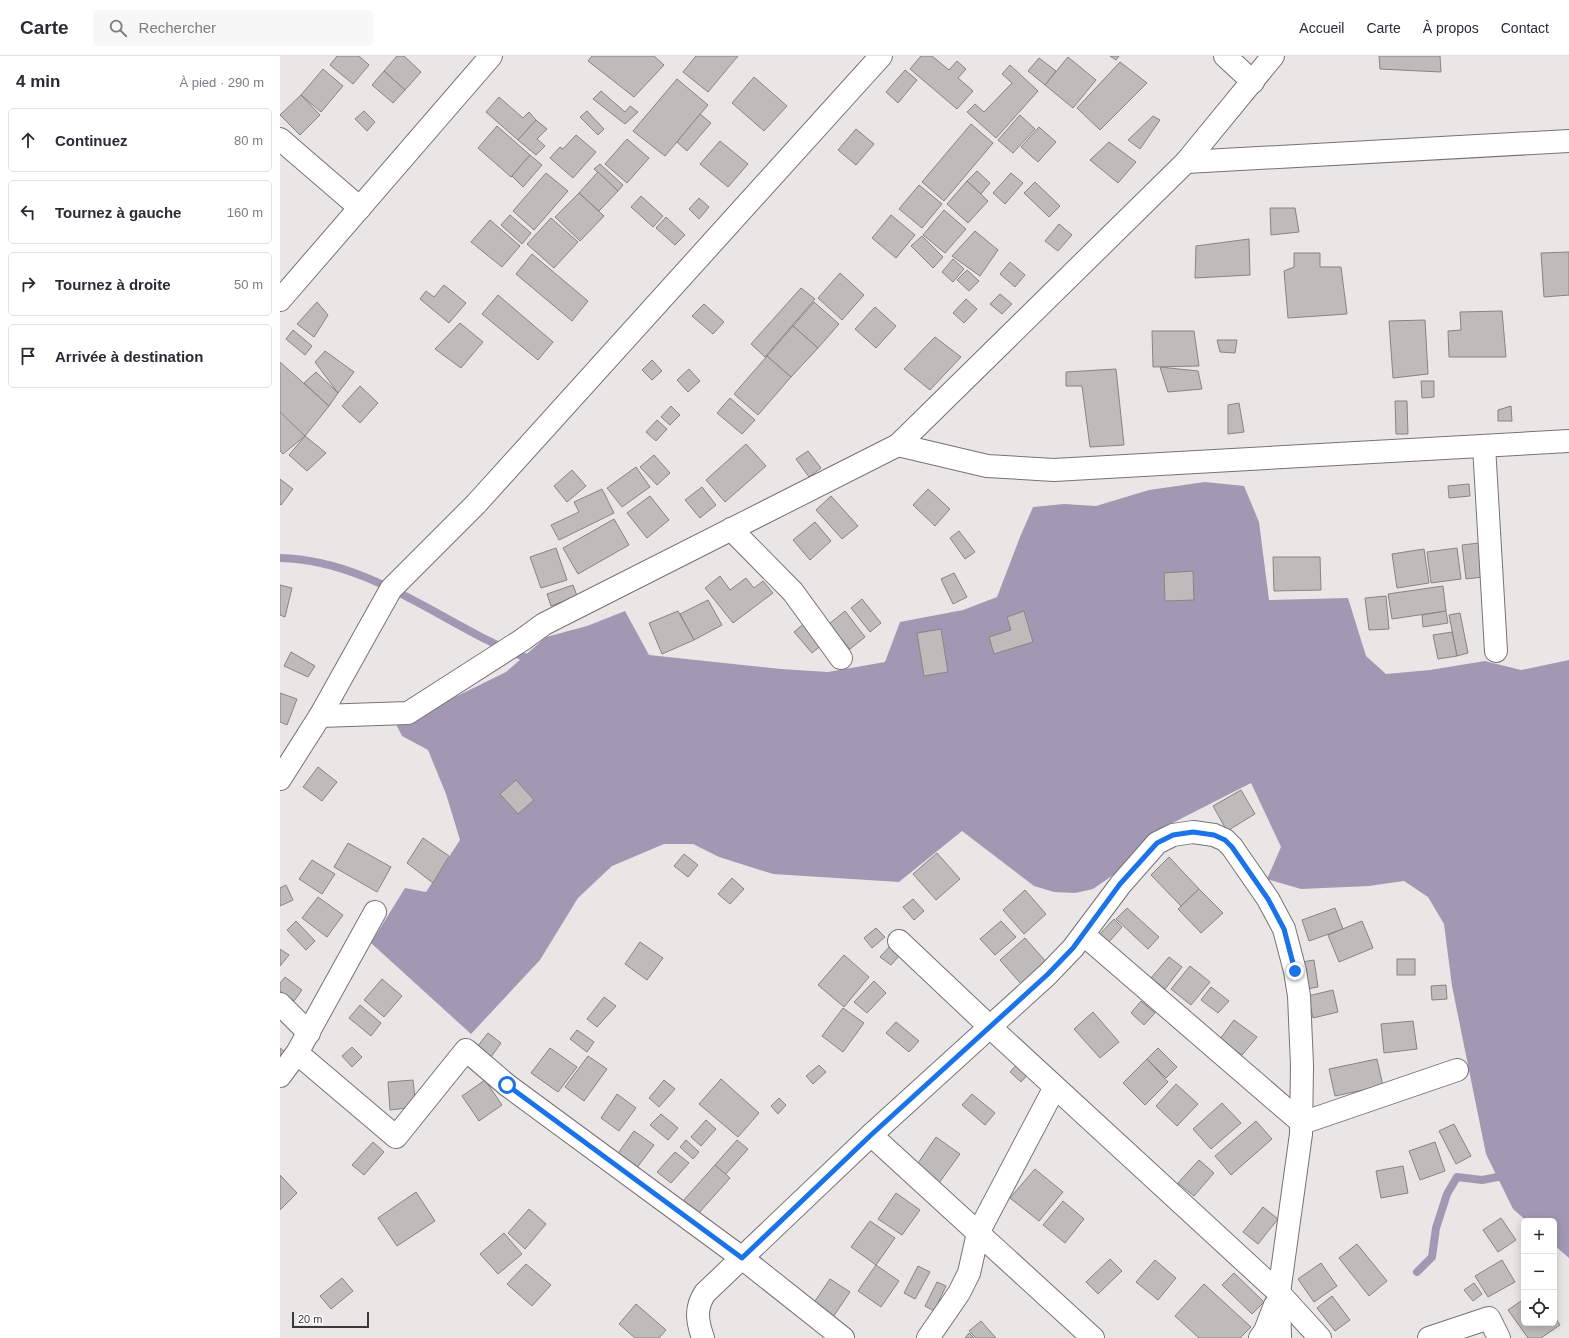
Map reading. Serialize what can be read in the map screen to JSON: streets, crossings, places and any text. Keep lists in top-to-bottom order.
{
  "scale_bar": "20 m",
  "page": {
    "header": "Carte",
    "search": "Rechercher",
    "nav": [
      "Accueil",
      "Carte",
      "À propos",
      "Contact"
    ],
    "heading": ["4 min", "À pied · 290 m"],
    "list": [
      ["Continuez", "80 m"],
      ["Tournez à gauche", "160 m"],
      ["Tournez à droite", "50 m"],
      "Arrivée à destination"
    ],
    "map_buttons": ["+", "−"],
    "scale": "20 m"
  }
}
